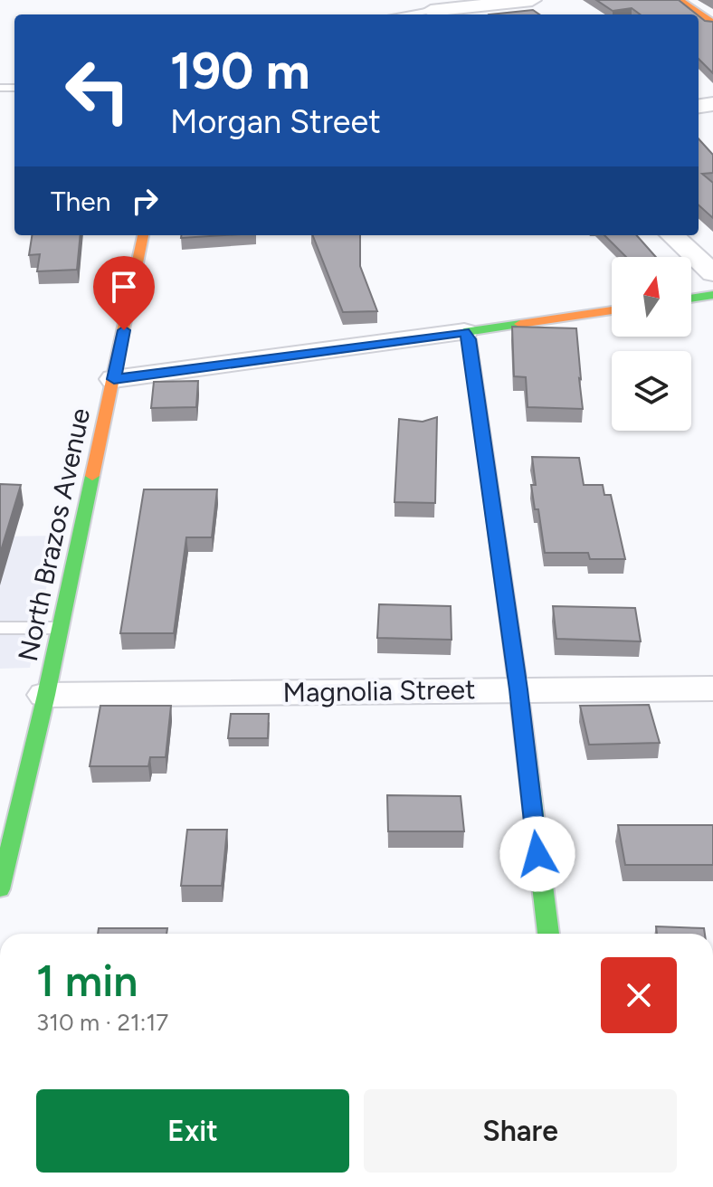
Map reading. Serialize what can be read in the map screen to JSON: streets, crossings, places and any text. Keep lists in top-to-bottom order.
{
  "streets": {
    "street": ["North Brazos Avenue", "Magnolia Street"]
  },
  "crossings": [
    ["North Brazos Avenue", "Magnolia Street"]
  ],
  "north": "top",
  "page": {
    "turn": ["190 m", "Morgan Street"],
    "then": "Then",
    "heading": ["1 min", "310 m · 21:17"],
    "buttons": ["Exit", "Share"]
  }
}
